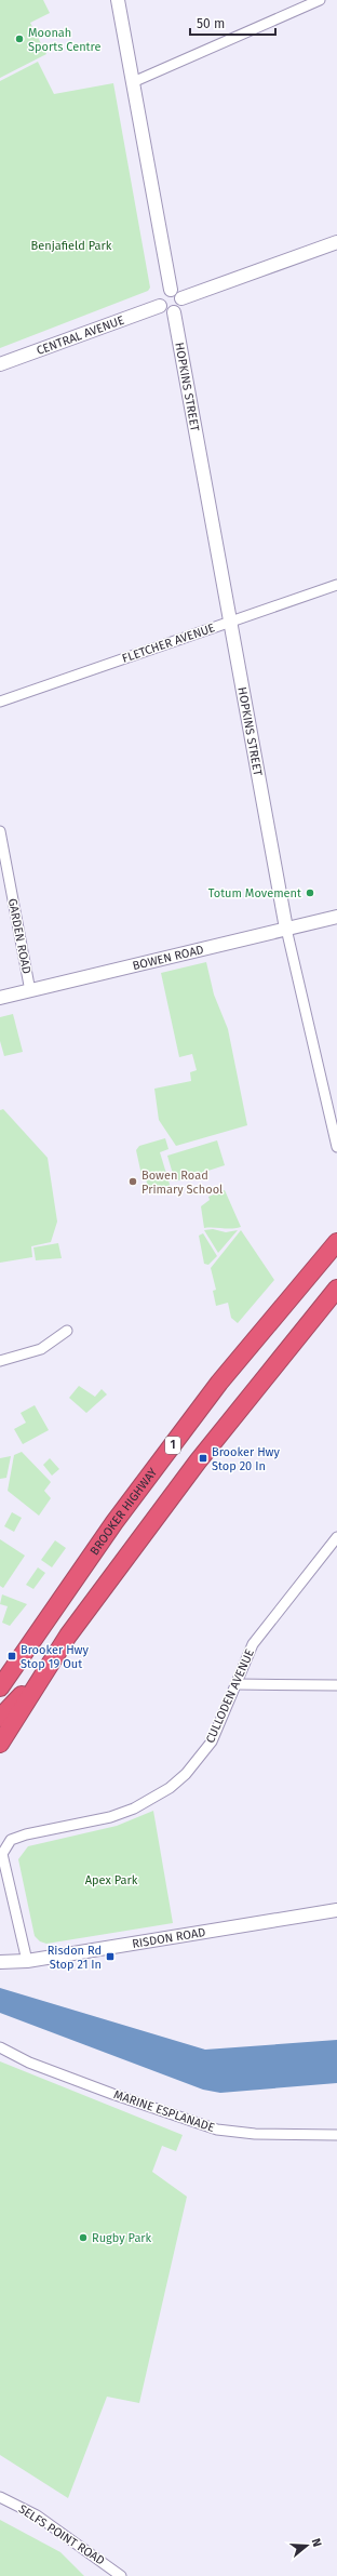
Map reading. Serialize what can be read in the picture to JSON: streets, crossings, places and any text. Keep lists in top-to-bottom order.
{
  "streets": {
    "highway": ["1", "BROOKER HIGHWAY"],
    "street": [
      "CENTRAL AVENUE",
      "HOPKINS STREET",
      "FLETCHER AVENUE",
      "GARDEN ROAD",
      "BOWEN ROAD",
      "CULLODEN AVENUE",
      "RISDON ROAD",
      "MARINE ESPLANADE",
      "SELFS POINT ROAD"
    ]
  },
  "crossings": [
    ["CENTRAL AVENUE", "HOPKINS STREET"],
    ["HOPKINS STREET", "FLETCHER AVENUE"],
    ["HOPKINS STREET", "BOWEN ROAD"],
    ["GARDEN ROAD", "BOWEN ROAD"],
    ["CULLODEN AVENUE", "RISDON ROAD"]
  ],
  "parks": ["Benjafield Park", "Apex Park"],
  "places": {
    "other": [
      "Moonah Sports Centre",
      "Totum Movement",
      "Bowen Road Primary School",
      "Rugby Park"
    ],
    "transit": ["Brooker Hwy Stop 20 In", "Brooker Hwy Stop 19 Out", "Risdon Rd Stop 21 In"]
  },
  "scale_bar": "50 m",
  "north": "right"
}
